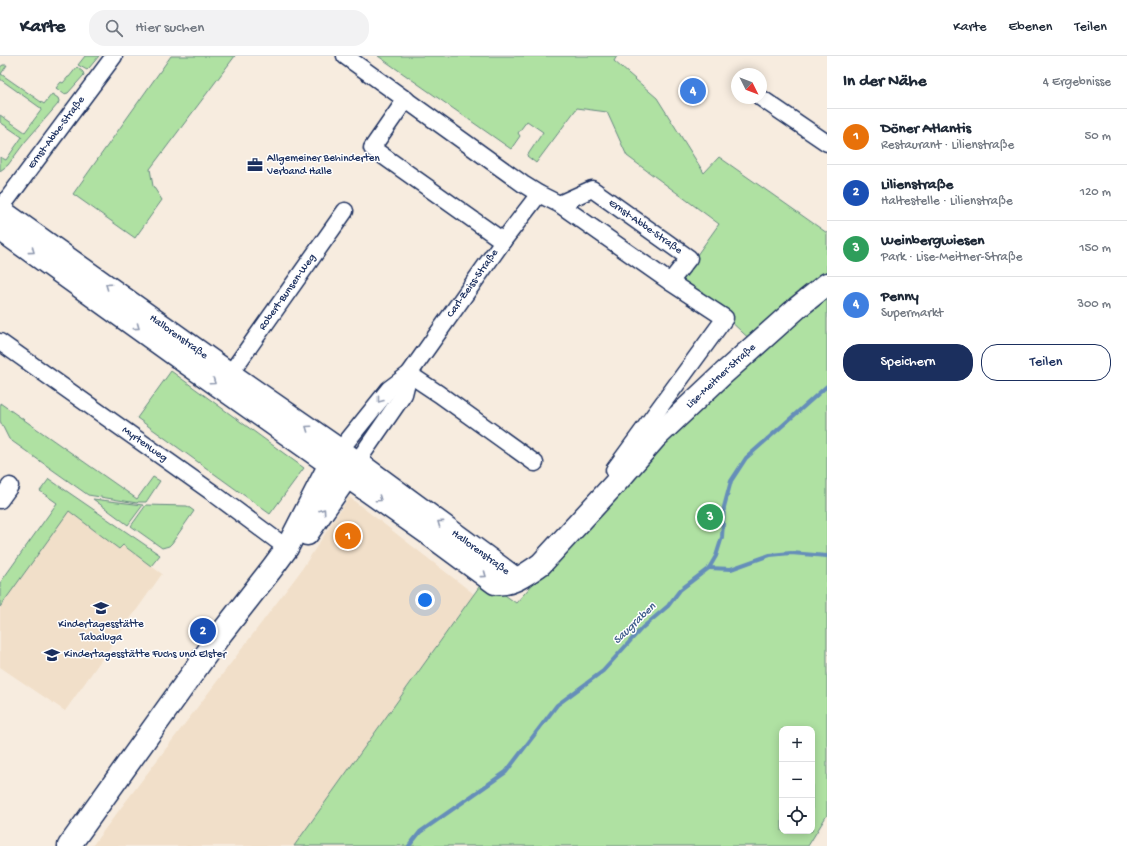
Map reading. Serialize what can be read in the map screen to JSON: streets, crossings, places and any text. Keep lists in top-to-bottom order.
{
  "streets": {
    "street": [
      "Ernst-Abbe-Straße",
      "Carl-Zeiss-Straße",
      "Robert-Bunsen-Weg",
      "Hallorenstraße",
      "Lise-Meitner-Straße",
      "Myrtenweg"
    ]
  },
  "crossings": [
    ["Ernst-Abbe-Straße", "Hallorenstraße"],
    ["Carl-Zeiss-Straße", "Hallorenstraße"],
    ["Robert-Bunsen-Weg", "Hallorenstraße"],
    ["Hallorenstraße", "Lise-Meitner-Straße"]
  ],
  "water": ["Saugraben"],
  "places": {
    "office": ["Allgemeiner Behinderten Verband Halle"],
    "school or university": ["Kindertagesstätte Tabaluga", "Kindertagesstätte Fuchs und Elster"]
  },
  "north": "bottom right",
  "page": {
    "header": "Karte",
    "search": "Hier suchen",
    "nav": ["Karte", "Ebenen", "Teilen"],
    "heading": ["In der Nähe", "4 Ergebnisse"],
    "pins": [
      "4",
      "3",
      "1",
      "2"
    ],
    "list": [
      {
        "mark": "1",
        "name": "Döner Atlantis",
        "note": "Restaurant · Lilienstraße",
        "value": "50 m"
      },
      {
        "mark": "2",
        "name": "Lilienstraße",
        "note": "Haltestelle · Lilienstraße",
        "value": "120 m"
      },
      {
        "mark": "3",
        "name": "Weinbergwiesen",
        "note": "Park · Lise-Meitner-Straße",
        "value": "150 m"
      },
      {
        "mark": "4",
        "name": "Penny",
        "note": "Supermarkt",
        "value": "300 m"
      }
    ],
    "buttons": ["Speichern", "Teilen"],
    "map_buttons": ["+", "−"]
  }
}
